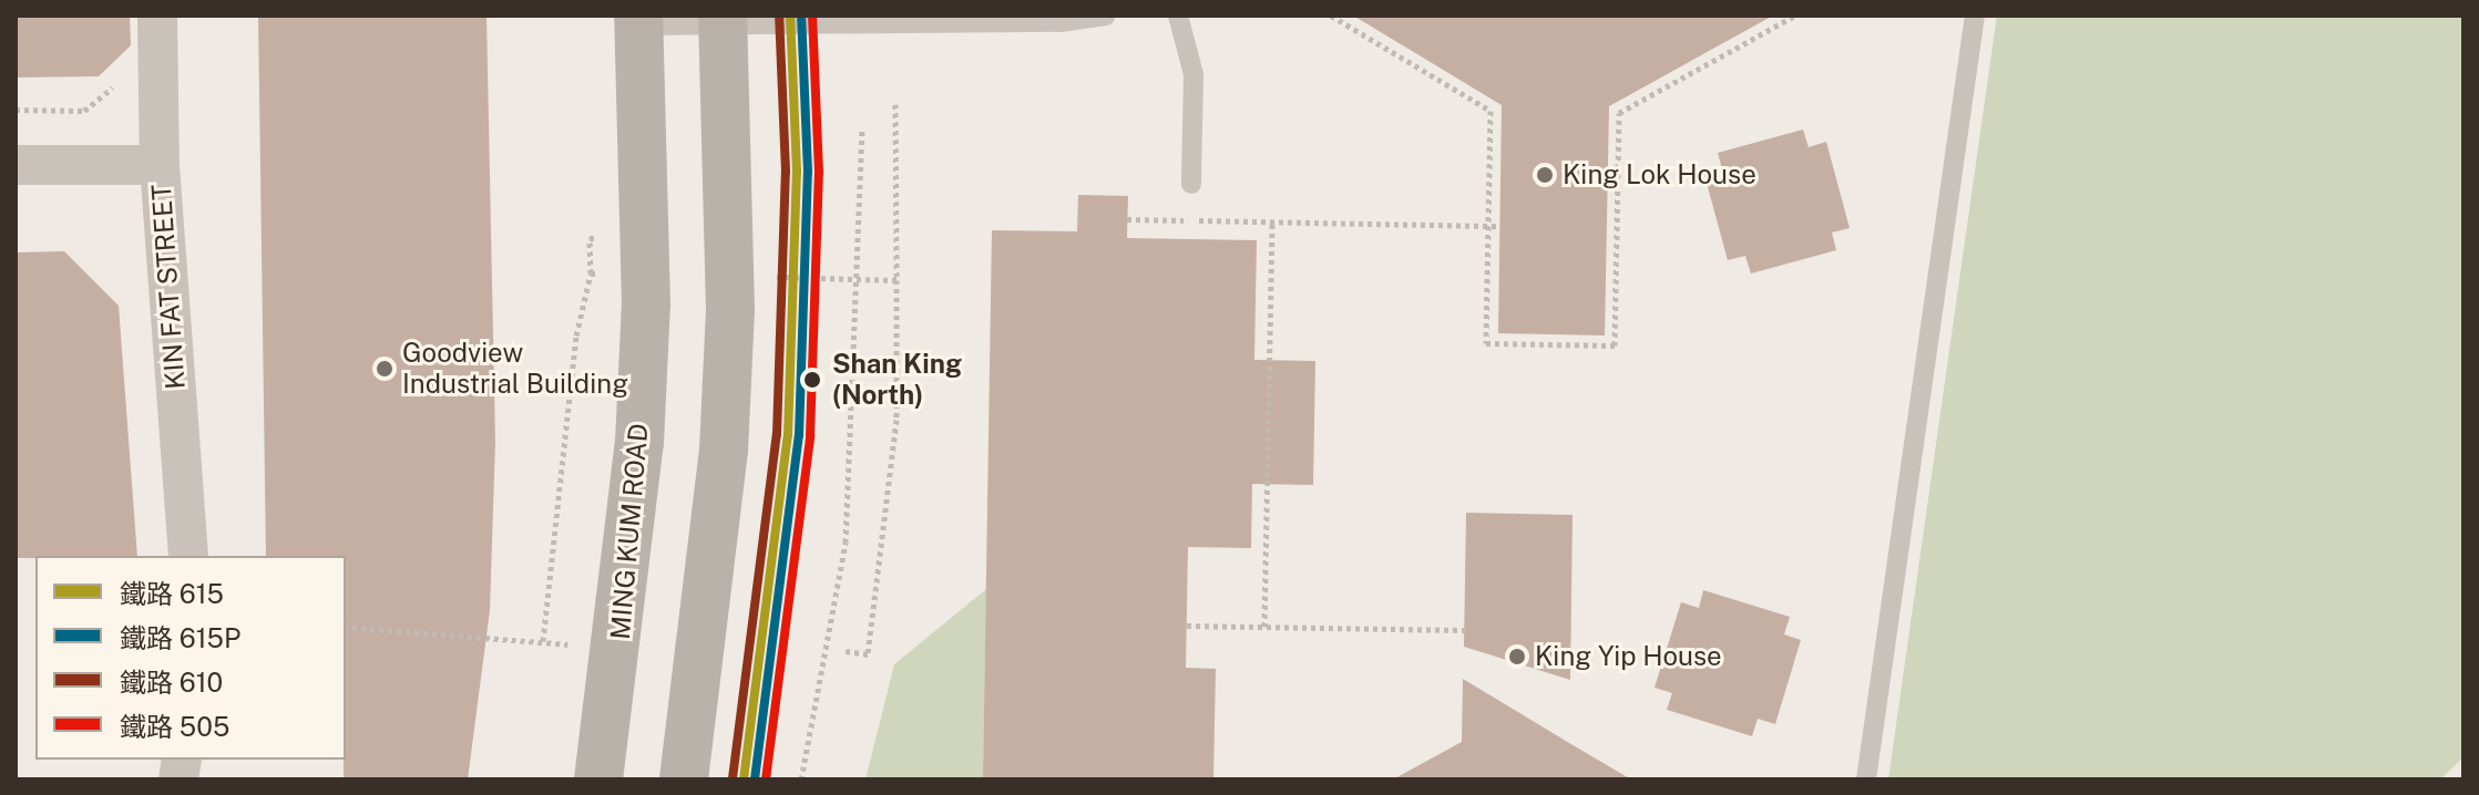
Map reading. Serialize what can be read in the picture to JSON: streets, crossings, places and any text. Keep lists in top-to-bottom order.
{
  "streets": {
    "main road": ["MING KUM ROAD"],
    "street": ["KIN FAT STREET"]
  },
  "places": [
    "King Lok House",
    "Goodview Industrial Building",
    "Shan King (North)",
    "King Yip House"
  ],
  "lines": [
    "rail line 615",
    "rail line 615P",
    "rail line 610",
    "rail line 505"
  ],
  "legend": [
    "鐵路 615",
    "鐵路 615P",
    "鐵路 610",
    "鐵路 505"
  ]
}
